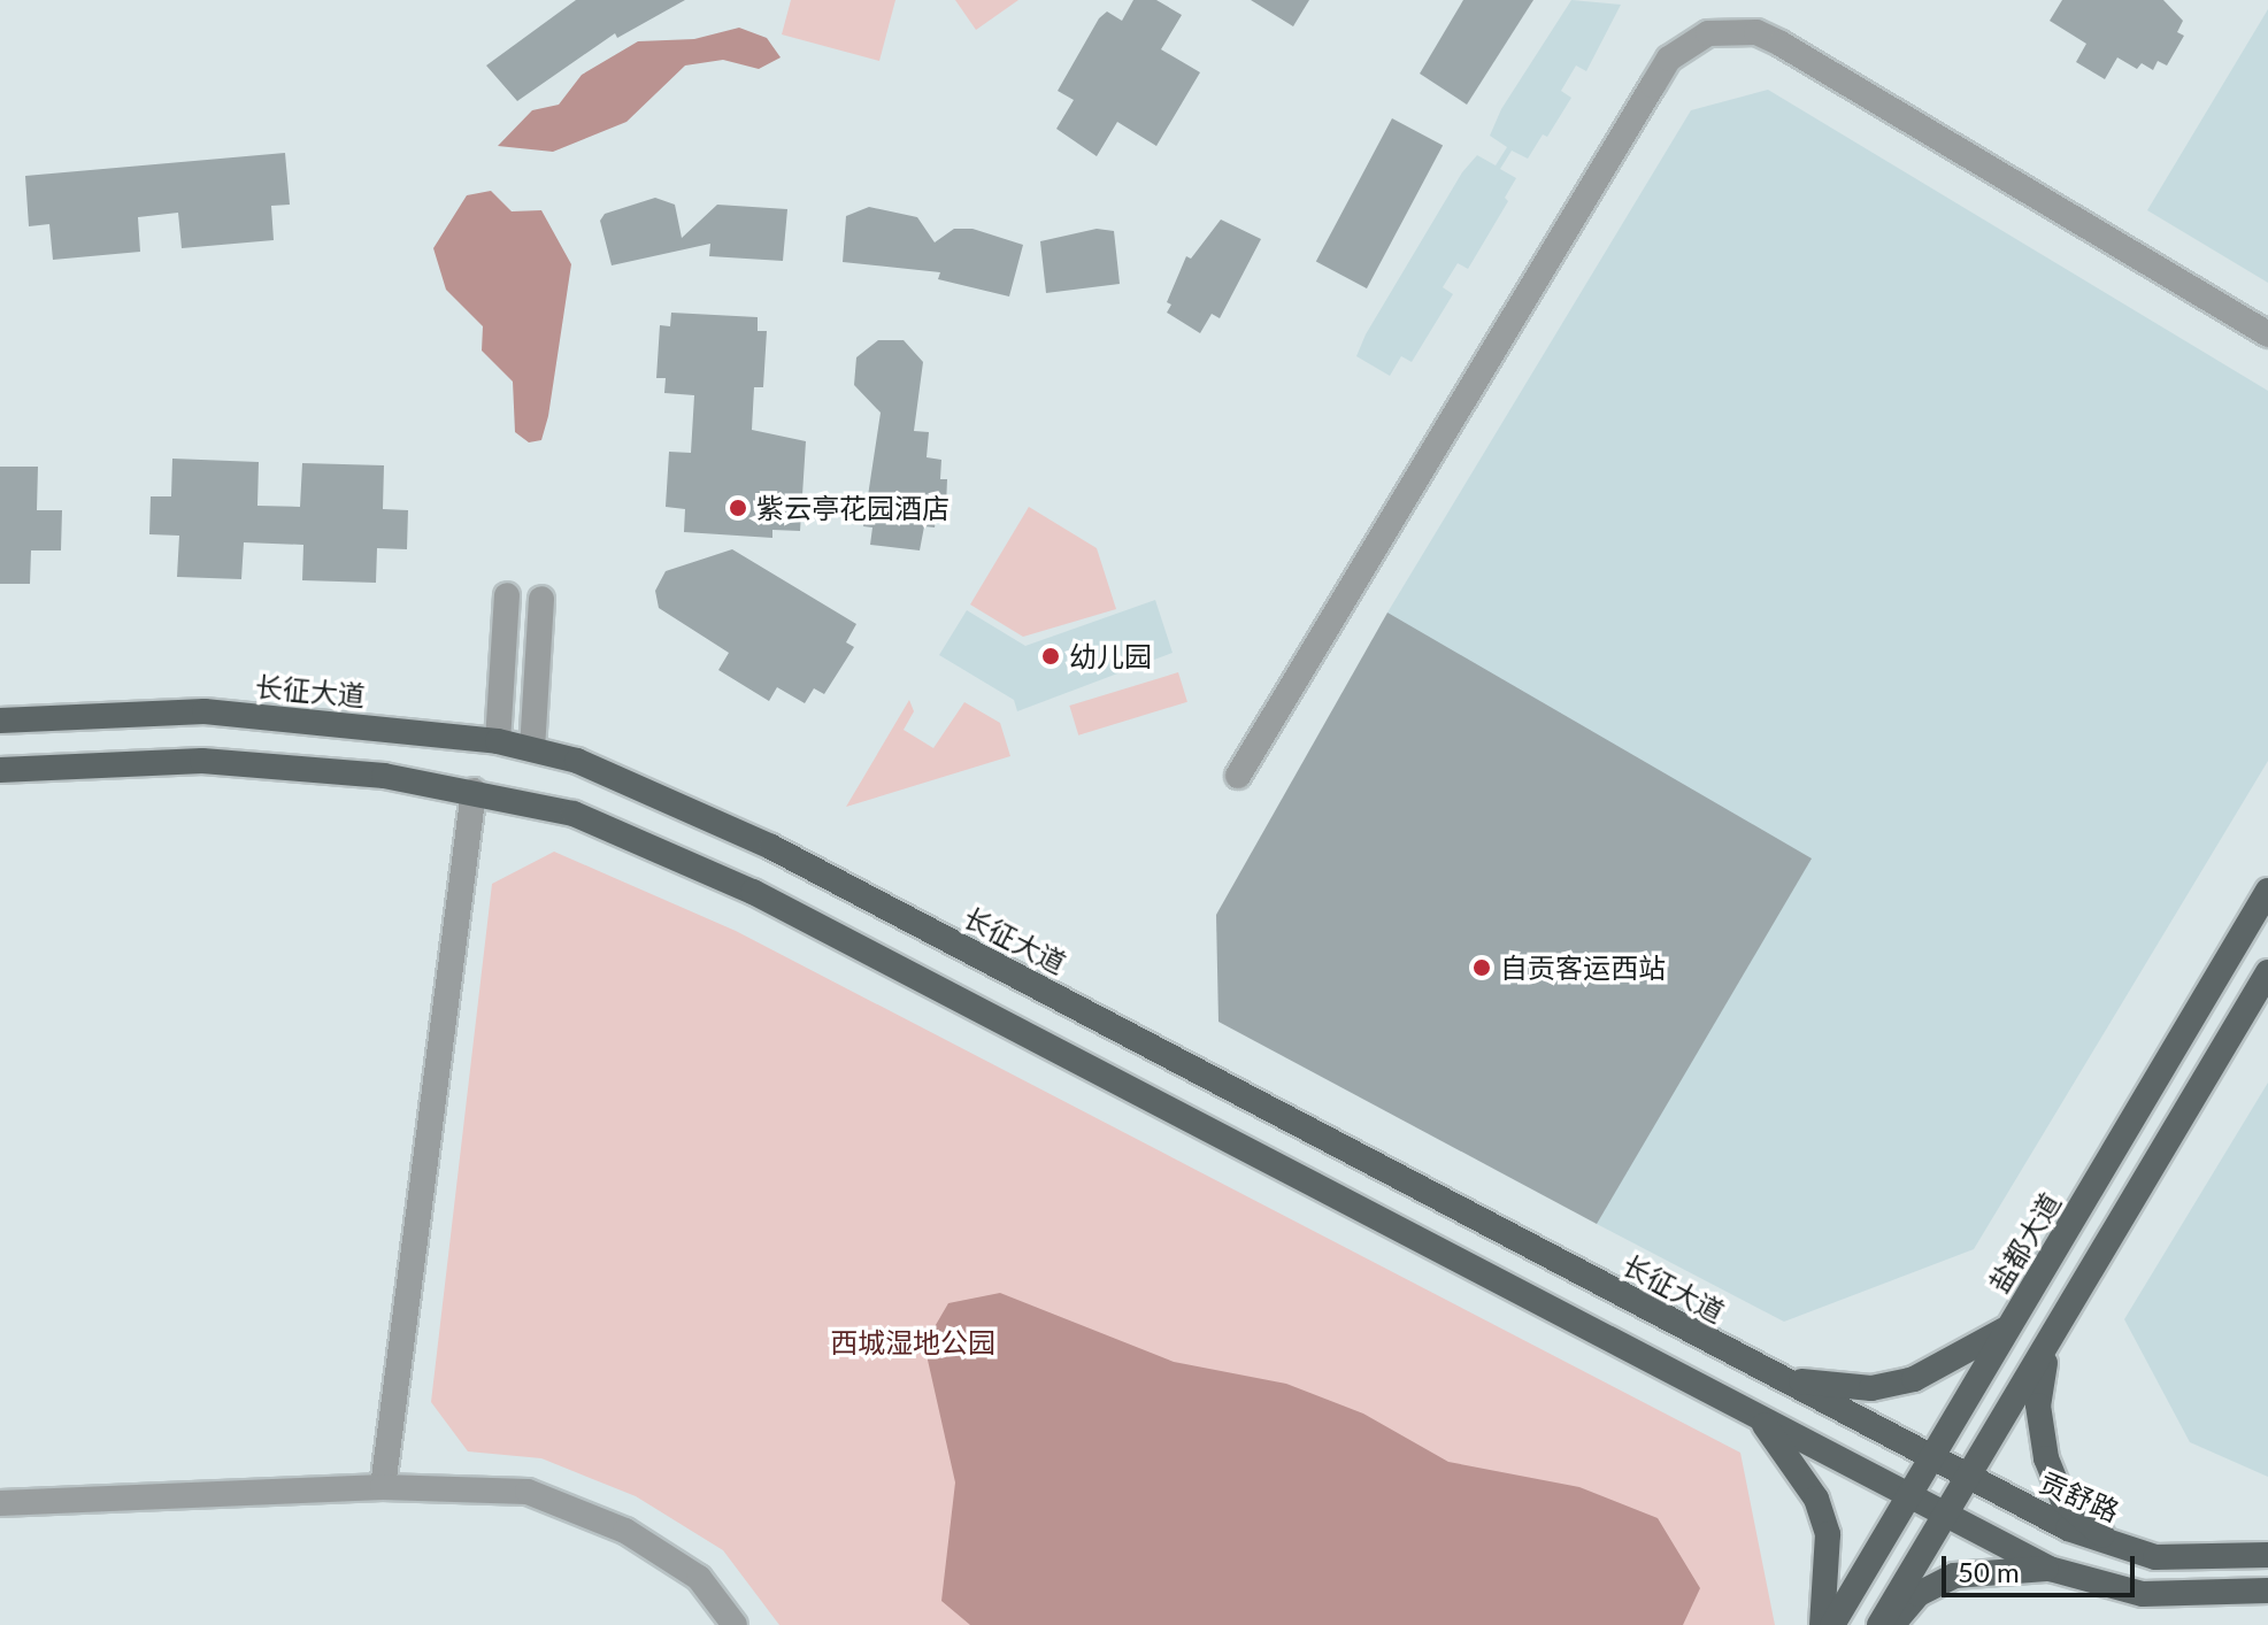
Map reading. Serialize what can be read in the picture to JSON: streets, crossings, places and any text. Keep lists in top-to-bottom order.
{
  "streets": {
    "main road": ["长征大道", "盐都大道", "贡舒路"]
  },
  "crossings": [
    ["长征大道", "盐都大道"],
    ["长征大道", "贡舒路"],
    ["盐都大道", "贡舒路"]
  ],
  "parks": ["西城湿地公园"],
  "places": ["紫云亭花园酒店", "幼儿园", "自贡客运西站"],
  "scale_bar": "50 m"
}
